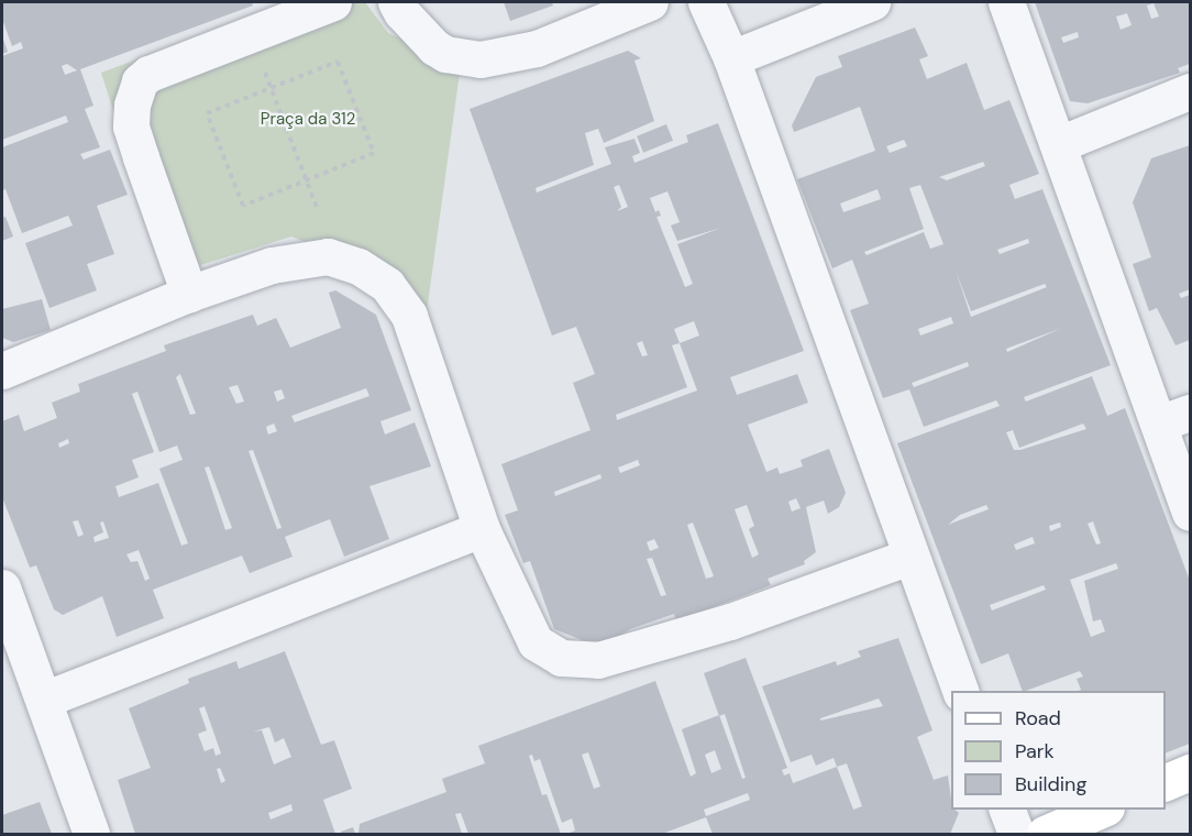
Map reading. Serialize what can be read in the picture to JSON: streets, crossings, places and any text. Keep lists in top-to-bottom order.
{
  "parks": ["Praça da 312"],
  "legend": ["Road", "Park", "Building"]
}
